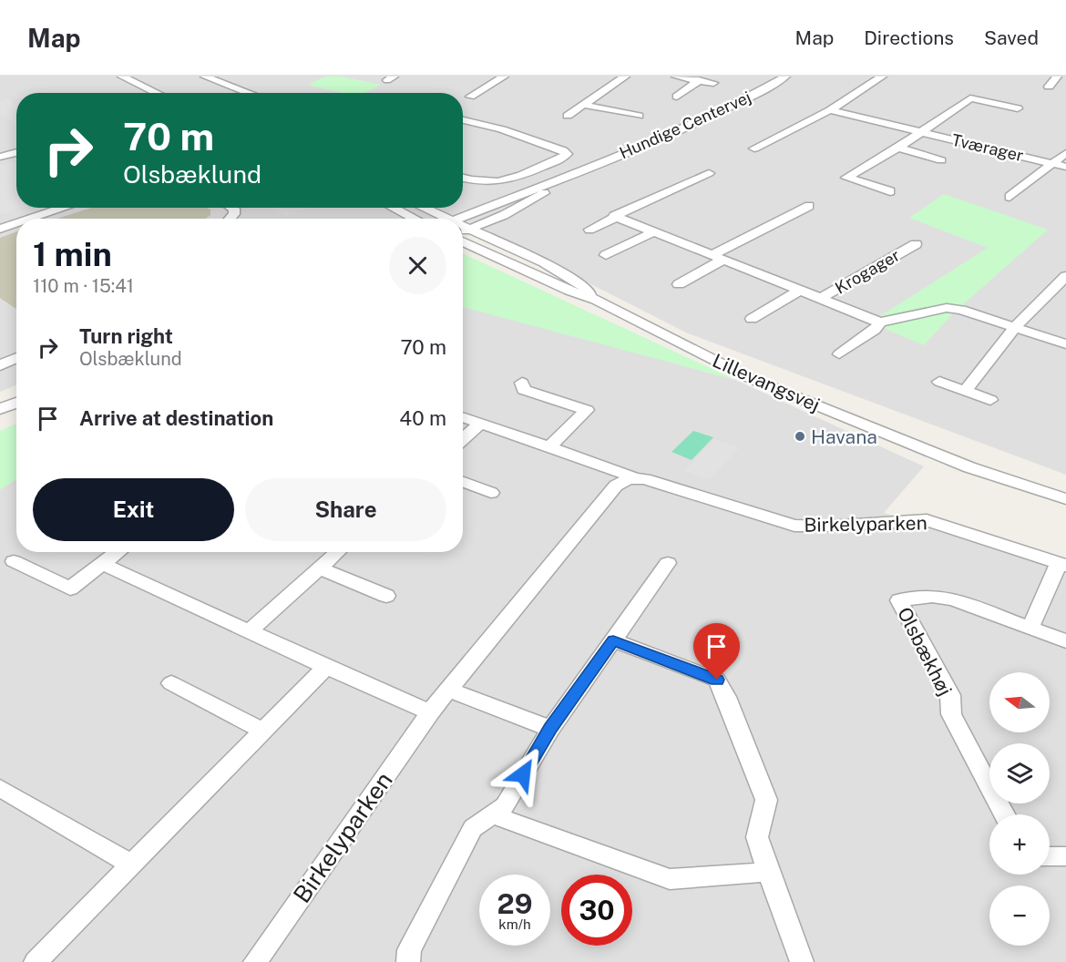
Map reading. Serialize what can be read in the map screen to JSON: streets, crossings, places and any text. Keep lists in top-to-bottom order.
{
  "streets": {
    "street": [
      "Hundige Centervej",
      "Tværager",
      "Krogager",
      "Lillevangsvej",
      "Birkelyparken",
      "Olsbækhøj"
    ]
  },
  "crossings": [
    ["Hundige Centervej", "Lillevangsvej"]
  ],
  "places": ["Havana"],
  "north": "left",
  "page": {
    "header": "Map",
    "nav": ["Map", "Directions", "Saved"],
    "turn": ["70 m", "Olsbæklund"],
    "heading": ["1 min", "110 m · 15:41"],
    "list": [
      {
        "name": "Turn right",
        "note": "Olsbæklund",
        "value": "70 m"
      },
      {
        "name": "Arrive at destination",
        "value": "40 m"
      }
    ],
    "buttons": ["Exit", "Share"],
    "map_buttons": ["+", "−"],
    "speed": "29 km/h",
    "limit": "30"
  }
}
